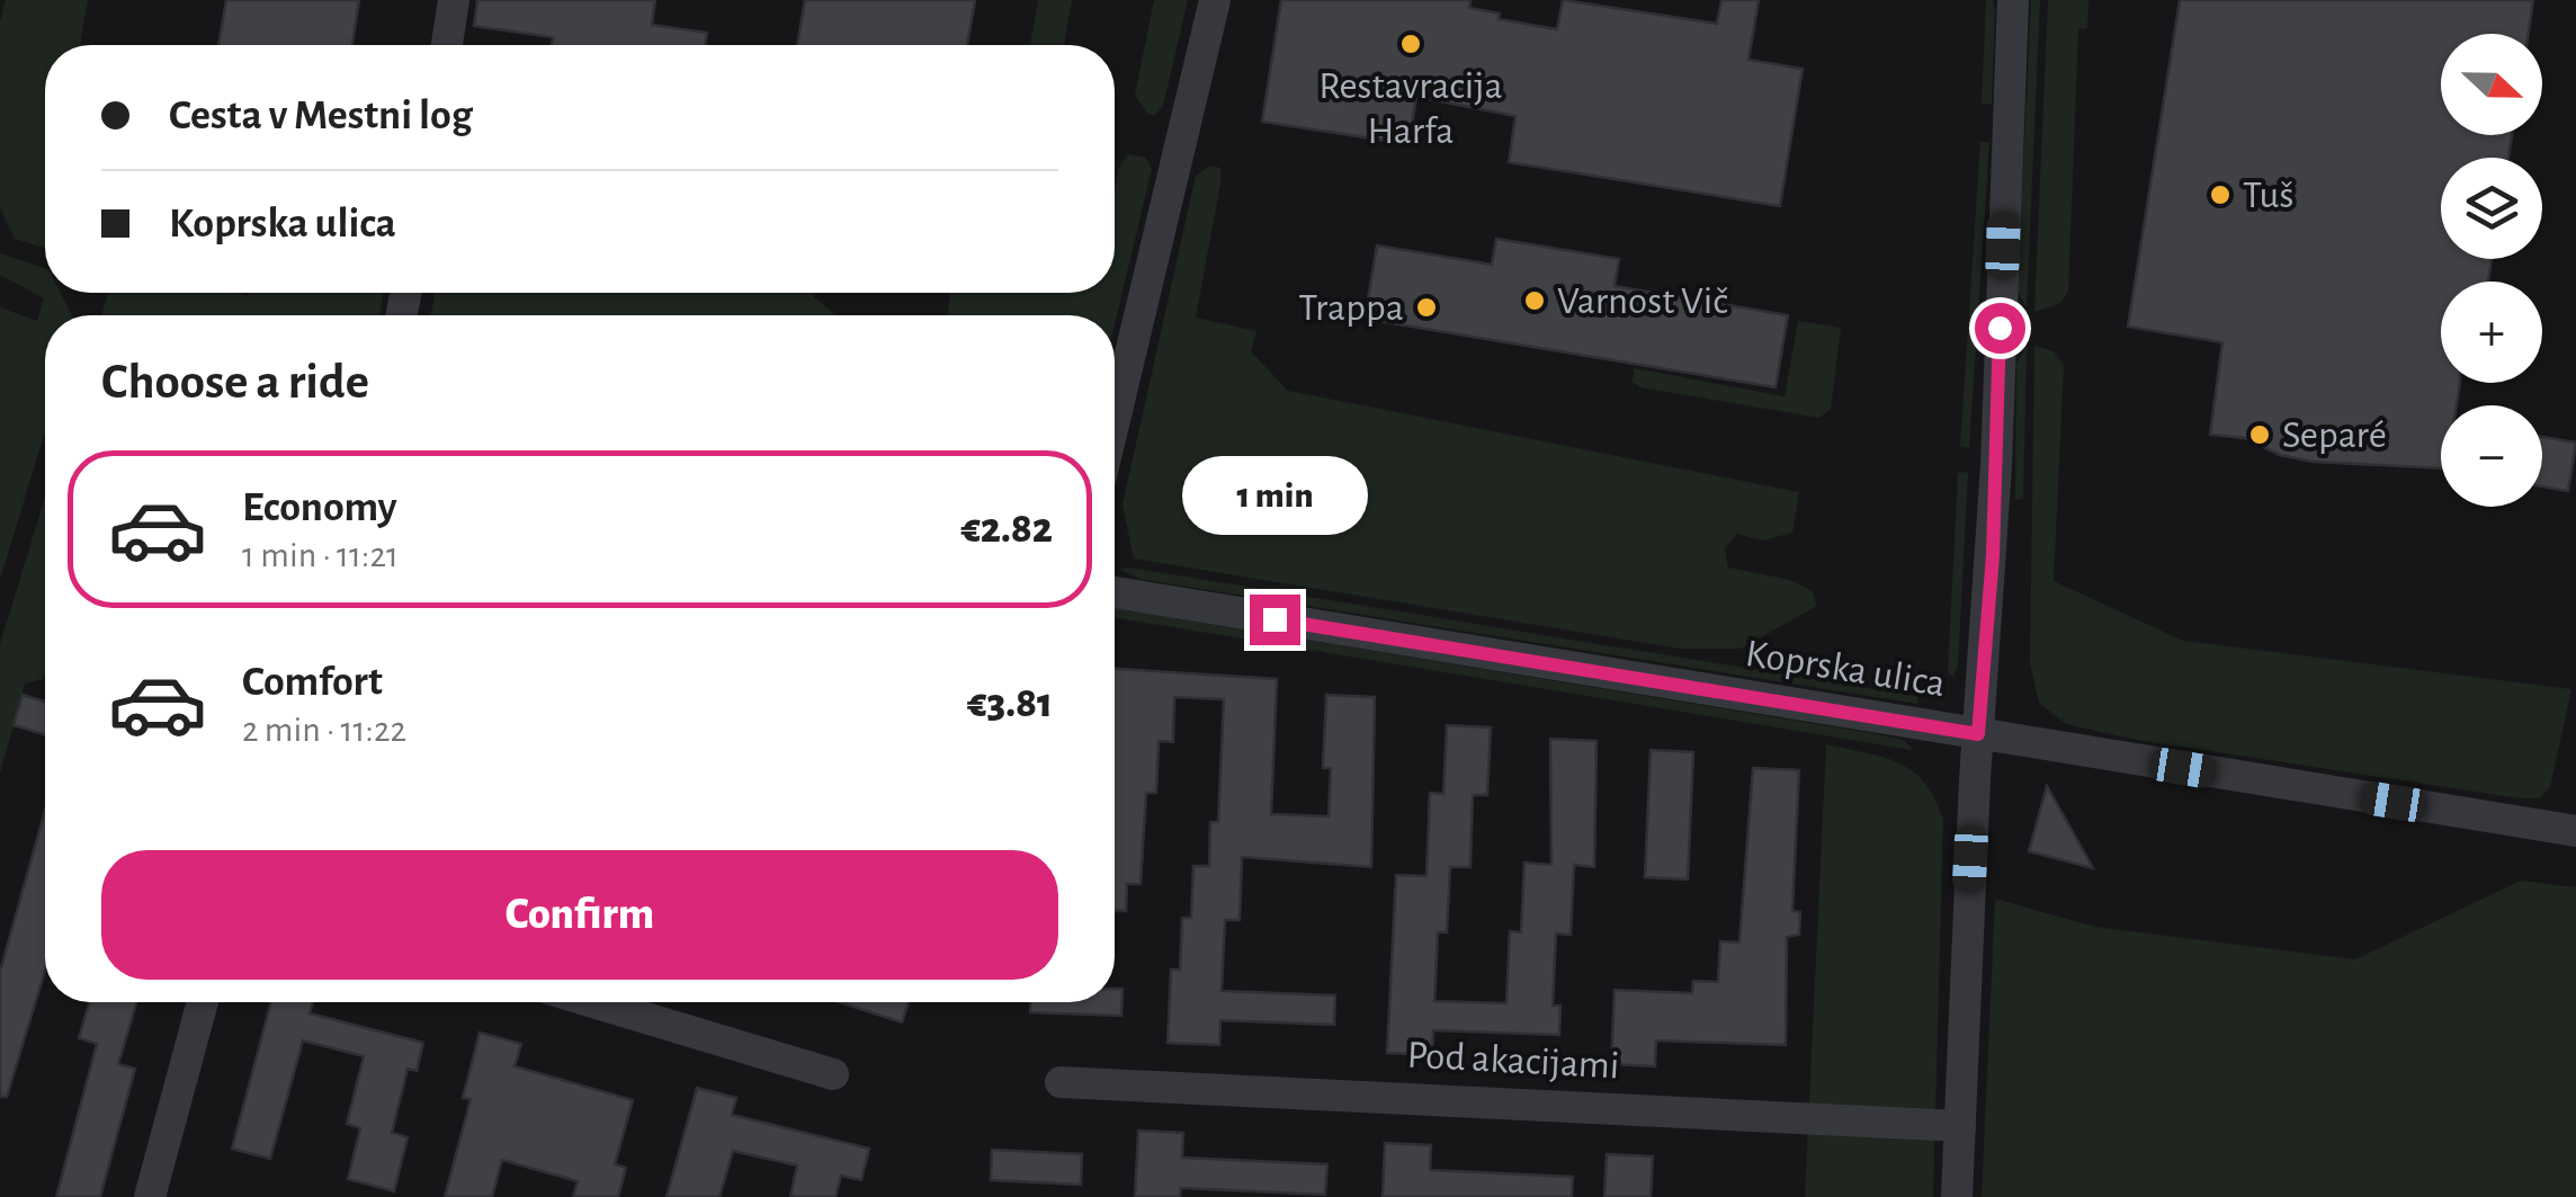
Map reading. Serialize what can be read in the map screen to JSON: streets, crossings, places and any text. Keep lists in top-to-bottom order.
{
  "streets": {
    "street": ["Koprska ulica", "Pod akacijami"]
  },
  "places": [
    "Restavracija Harfa",
    "Tuš",
    "Varnost Vič",
    "Trappa",
    "Separé"
  ],
  "north": "right",
  "page": {
    "map_buttons": ["+", "−"],
    "banner": ["Cesta v Mestni log", "Koprska ulica"],
    "heading": "Choose a ride",
    "list": [
      {
        "name": "Economy",
        "note": "1 min · 11:21",
        "value": "€2.82"
      },
      {
        "name": "Comfort",
        "note": "2 min · 11:22",
        "value": "€3.81"
      }
    ],
    "bubble": "1 min",
    "buttons": "Confirm"
  }
}
